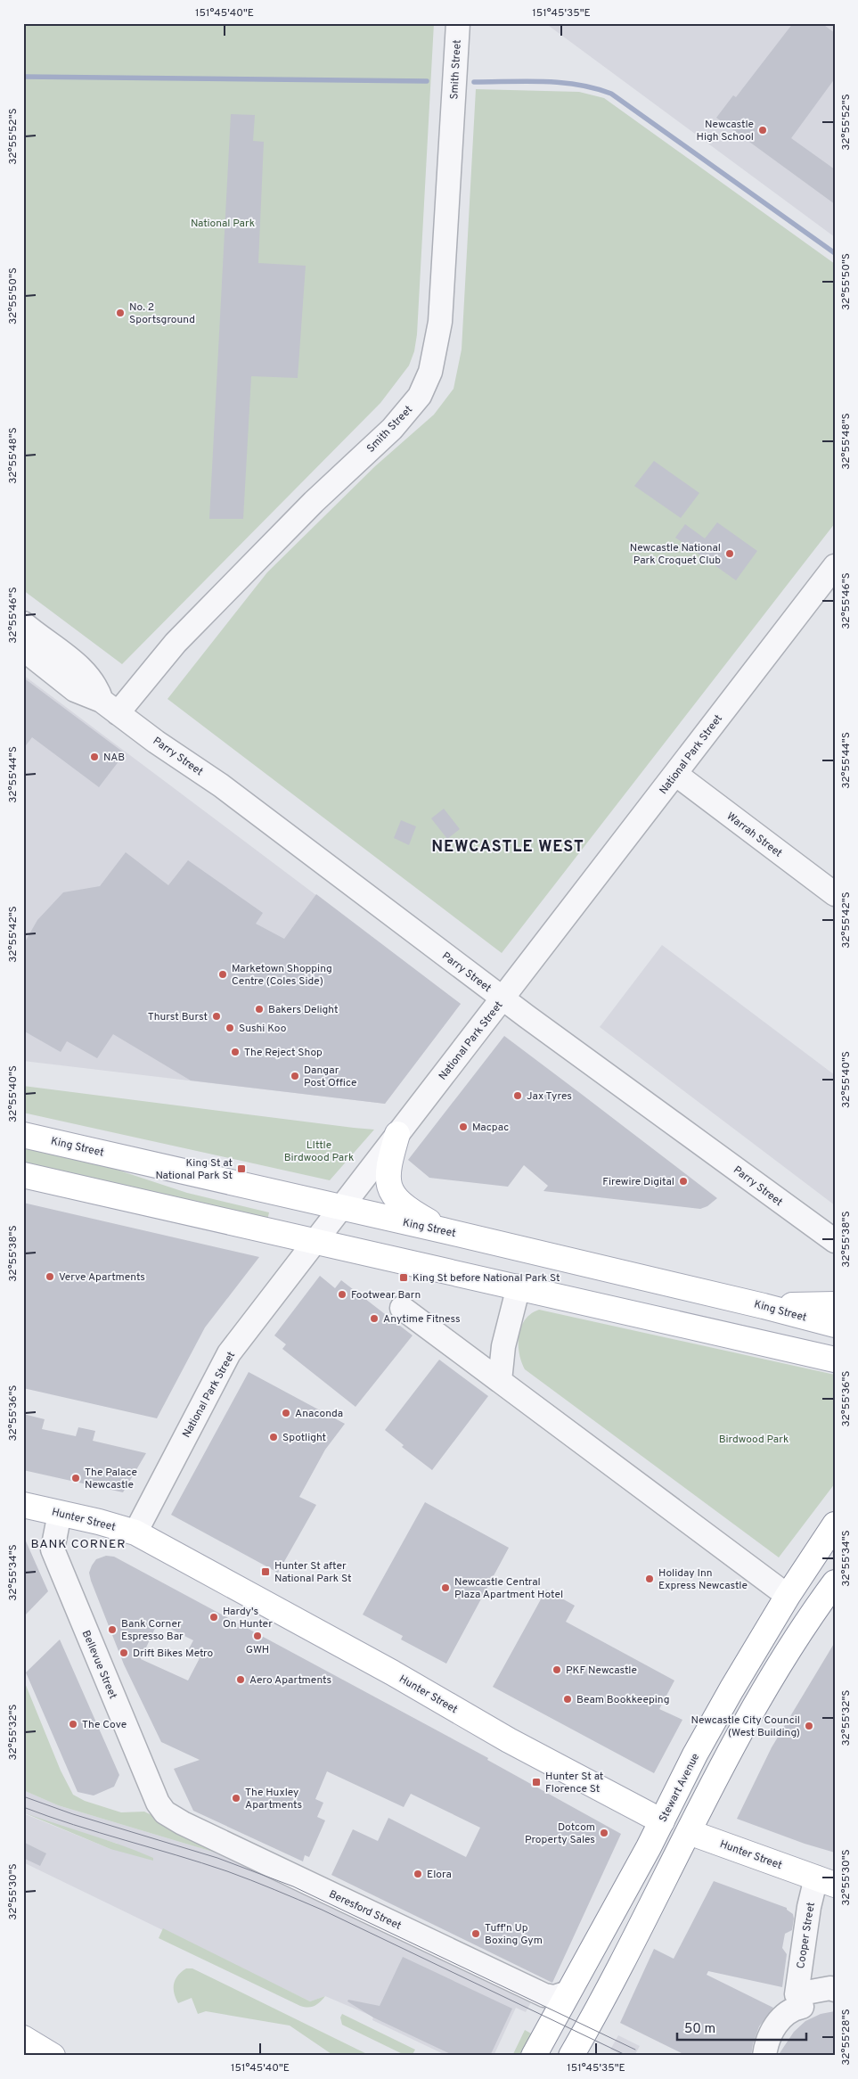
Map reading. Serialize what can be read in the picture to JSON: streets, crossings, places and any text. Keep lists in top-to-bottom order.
{
  "streets": {
    "main road": ["King Street", "Hunter Street", "Stewart Avenue"],
    "street": [
      "Smith Street",
      "National Park Street",
      "Parry Street",
      "Warrah Street",
      "Bellevue Street",
      "Beresford Street",
      "Cooper Street"
    ]
  },
  "crossings": [
    ["Smith Street", "Parry Street"],
    ["National Park Street", "Parry Street"],
    ["National Park Street", "Warrah Street"],
    ["National Park Street", "King Street"],
    ["National Park Street", "Hunter Street"],
    ["Hunter Street", "Bellevue Street"],
    ["Hunter Street", "Stewart Avenue"],
    ["Hunter Street", "Cooper Street"],
    ["Bellevue Street", "Beresford Street"],
    ["Stewart Avenue", "Beresford Street"]
  ],
  "districts": ["NEWCASTLE WEST", "BANK CORNER"],
  "parks": ["National Park", "LIttle Birdwood Park", "Birdwood Park"],
  "places": {
    "other": [
      "Newcastle High School",
      "No. 2 Sportsground",
      "Newcastle National Park Croquet Club",
      "NAB",
      "Marketown Shopping Centre (Coles Side)",
      "Bakers Delight",
      "Thurst Burst",
      "Sushi Koo",
      "The Reject Shop",
      "Dangar Post Office",
      "Jax Tyres",
      "Macpac",
      "Firewire Digital",
      "Verve Apartments",
      "Footwear Barn",
      "Anytime Fitness",
      "Anaconda",
      "Spotlight",
      "The Palace Newcastle",
      "Holiday Inn Express Newcastle",
      "Newcastle Central Plaza Apartment Hotel",
      "Hardy's On Hunter",
      "Bank Corner Espresso Bar",
      "GWH",
      "Drift Bikes Metro",
      "PKF Newcastle",
      "Aero Apartments",
      "Beam Bookkeeping",
      "The Cove",
      "Newcastle City Council (West Building)",
      "The Huxley Apartments",
      "Dotcom Property Sales",
      "Elora",
      "Tuff'n Up Boxing Gym"
    ],
    "transit": [
      "King St at National Park St",
      "King St before National Park St",
      "Hunter St after National Park St",
      "Hunter St at Florence St"
    ]
  },
  "scale_bar": "50 m",
  "coordinates": [
    "151°45'40\"E",
    "151°45'35\"E",
    "32°55'52\"S",
    "32°55'50\"S",
    "32°55'48\"S",
    "32°55'46\"S",
    "32°55'44\"S",
    "32°55'42\"S",
    "32°55'40\"S",
    "32°55'38\"S",
    "32°55'36\"S",
    "32°55'34\"S",
    "32°55'32\"S",
    "32°55'30\"S",
    "32°55'28\"S"
  ]
}
